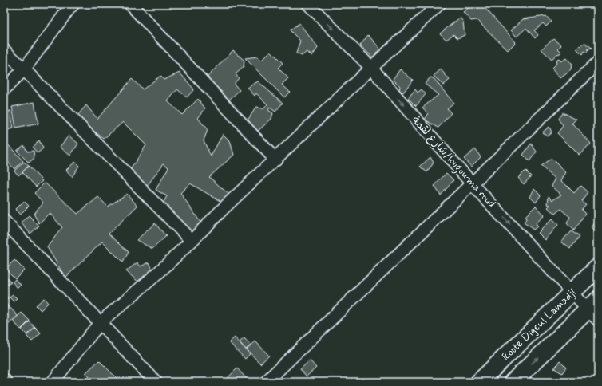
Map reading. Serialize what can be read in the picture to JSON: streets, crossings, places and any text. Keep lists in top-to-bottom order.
{
  "streets": {
    "main road": ["Route Digeul Lamadji"],
    "street": ["شارع لقمة/lougouma roud"]
  },
  "crossings": [
    ["شارع لقمة/lougouma roud", "Route Digeul Lamadji"]
  ],
  "one_way": ["شارع لقمة/lougouma roud"]
}
